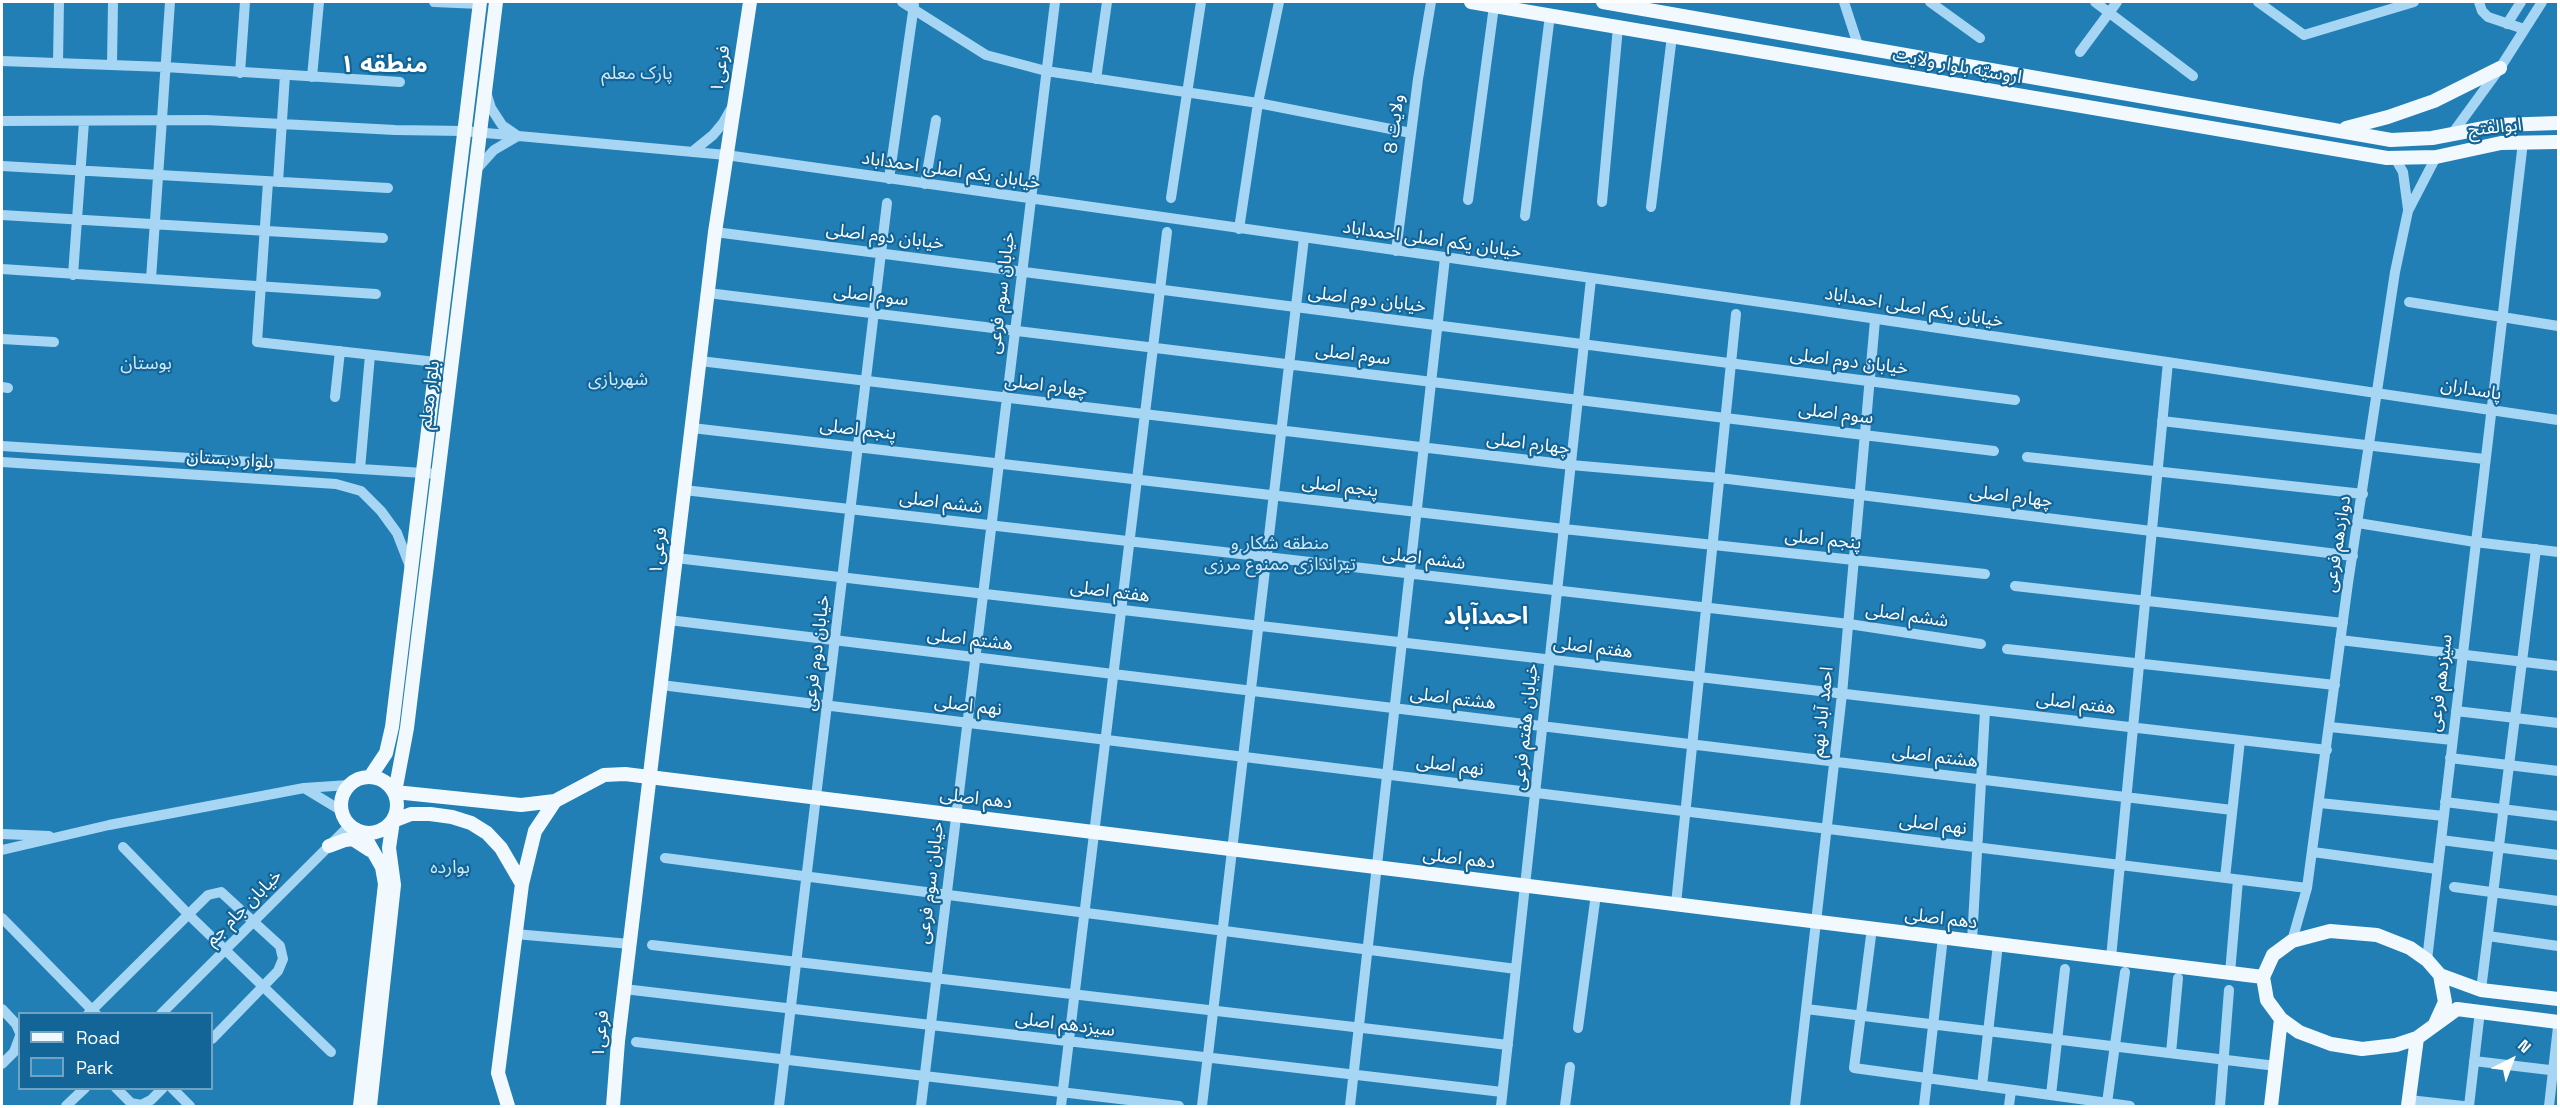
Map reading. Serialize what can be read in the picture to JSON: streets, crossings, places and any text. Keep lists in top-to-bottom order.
{
  "streets": {
    "main road": [
      "اروسیّه بلوار ولایت",
      "فرعی۱",
      "ابوالفتح",
      "بلوار معلم",
      "دهم اصلی"
    ],
    "street": [
      "ولایت 8",
      "خیابان یکم اصلی احمداباد",
      "خیابان دوم اصلی",
      "خیابان سوم فرعی",
      "سوم اصلی",
      "چهارم اصلی",
      "پاسداران",
      "پنجم اصلی",
      "بلوار دبستان",
      "ششم اصلی",
      "دوازدهم فرعی",
      "هفتم اصلی",
      "هشتم اصلی",
      "خیابان دوم فرعی",
      "سیزدهم فرعی",
      "نهم اصلی",
      "احمد آباد نهم",
      "خیابان هفتم فرعی",
      "خیابان جام جم",
      "سیزدهم اصلی"
    ]
  },
  "crossings": [
    ["اروسیّه بلوار ولایت", "ابوالفتح"],
    ["اروسیّه بلوار ولایت", "دوازدهم فرعی"],
    ["فرعی۱", "خیابان یکم اصلی احمداباد"],
    ["فرعی۱", "خیابان دوم اصلی"],
    ["فرعی۱", "سوم اصلی"],
    ["فرعی۱", "چهارم اصلی"],
    ["فرعی۱", "پنجم اصلی"],
    ["فرعی۱", "ششم اصلی"],
    ["فرعی۱", "هفتم اصلی"],
    ["فرعی۱", "هشتم اصلی"],
    ["فرعی۱", "نهم اصلی"],
    ["فرعی۱", "دهم اصلی"],
    ["فرعی۱", "سیزدهم اصلی"],
    ["ولایت 8", "خیابان یکم اصلی احمداباد"],
    ["ابوالفتح", "دوازدهم فرعی"],
    ["ابوالفتح", "سیزدهم فرعی"],
    ["خیابان یکم اصلی احمداباد", "خیابان سوم فرعی"],
    ["خیابان یکم اصلی احمداباد", "پاسداران"],
    ["خیابان یکم اصلی احمداباد", "بلوار معلم"],
    ["خیابان یکم اصلی احمداباد", "دوازدهم فرعی"],
    ["خیابان یکم اصلی احمداباد", "احمد آباد نهم"],
    ["خیابان یکم اصلی احمداباد", "خیابان هفتم فرعی"],
    ["خیابان دوم اصلی", "خیابان سوم فرعی"],
    ["خیابان دوم اصلی", "خیابان دوم فرعی"],
    ["خیابان دوم اصلی", "احمد آباد نهم"],
    ["خیابان دوم اصلی", "خیابان هفتم فرعی"],
    ["خیابان سوم فرعی", "سوم اصلی"],
    ["خیابان سوم فرعی", "چهارم اصلی"],
    ["خیابان سوم فرعی", "پنجم اصلی"],
    ["خیابان سوم فرعی", "ششم اصلی"],
    ["خیابان سوم فرعی", "هفتم اصلی"],
    ["خیابان سوم فرعی", "هشتم اصلی"],
    ["خیابان سوم فرعی", "نهم اصلی"],
    ["خیابان سوم فرعی", "دهم اصلی"],
    ["خیابان سوم فرعی", "سیزدهم اصلی"],
    ["سوم اصلی", "خیابان دوم فرعی"],
    ["سوم اصلی", "احمد آباد نهم"],
    ["سوم اصلی", "خیابان هفتم فرعی"],
    ["چهارم اصلی", "دوازدهم فرعی"],
    ["چهارم اصلی", "خیابان دوم فرعی"],
    ["چهارم اصلی", "احمد آباد نهم"],
    ["چهارم اصلی", "خیابان هفتم فرعی"],
    ["پاسداران", "دوازدهم فرعی"],
    ["پاسداران", "سیزدهم فرعی"],
    ["بلوار معلم", "بلوار دبستان"],
    ["بلوار معلم", "خیابان جام جم"],
    ["پنجم اصلی", "خیابان دوم فرعی"],
    ["پنجم اصلی", "احمد آباد نهم"],
    ["پنجم اصلی", "خیابان هفتم فرعی"],
    ["ششم اصلی", "خیابان دوم فرعی"],
    ["ششم اصلی", "احمد آباد نهم"],
    ["ششم اصلی", "خیابان هفتم فرعی"],
    ["دوازدهم فرعی", "هفتم اصلی"],
    ["دوازدهم فرعی", "سیزدهم فرعی"],
    ["دوازدهم فرعی", "نهم اصلی"],
    ["دوازدهم فرعی", "دهم اصلی"],
    ["هفتم اصلی", "خیابان دوم فرعی"],
    ["هفتم اصلی", "احمد آباد نهم"],
    ["هفتم اصلی", "خیابان هفتم فرعی"],
    ["هشتم اصلی", "خیابان دوم فرعی"],
    ["هشتم اصلی", "احمد آباد نهم"],
    ["هشتم اصلی", "خیابان هفتم فرعی"],
    ["خیابان دوم فرعی", "نهم اصلی"],
    ["خیابان دوم فرعی", "دهم اصلی"],
    ["خیابان دوم فرعی", "سیزدهم اصلی"],
    ["سیزدهم فرعی", "دهم اصلی"],
    ["نهم اصلی", "احمد آباد نهم"],
    ["نهم اصلی", "خیابان هفتم فرعی"],
    ["احمد آباد نهم", "دهم اصلی"],
    ["خیابان هفتم فرعی", "دهم اصلی"],
    ["خیابان هفتم فرعی", "سیزدهم اصلی"]
  ],
  "districts": ["منطقه ۱", "احمدآباد"],
  "parks": [
    "پارک معلم",
    "بوستان",
    "شهربازی",
    "منطقه شکار و تیراندازی ممنوع مرزی",
    "بوارده"
  ],
  "legend": ["Road", "Park"],
  "north": "top right"
}
